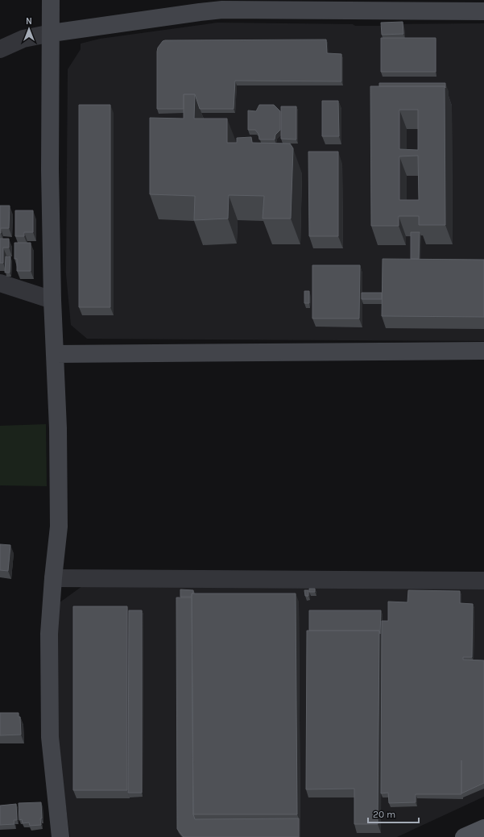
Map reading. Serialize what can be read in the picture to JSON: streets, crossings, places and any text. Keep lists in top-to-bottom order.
{
  "scale_bar": "20 m",
  "north": "top"
}
